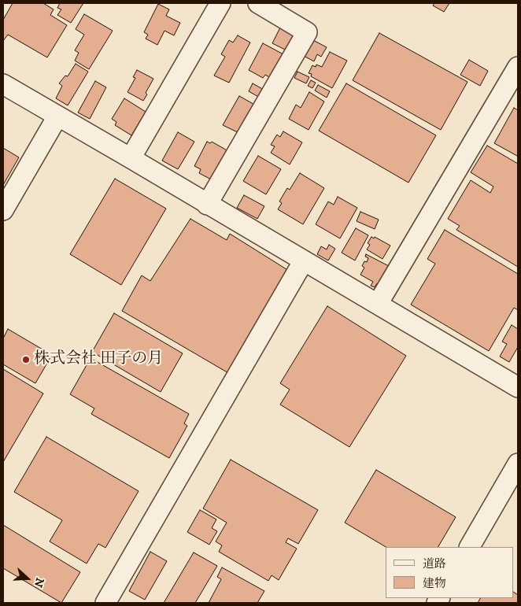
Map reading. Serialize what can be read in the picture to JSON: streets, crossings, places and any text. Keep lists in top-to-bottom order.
{
  "places": ["株式会社 田子の月"],
  "legend": ["道路", "建物"],
  "north": "right"
}
